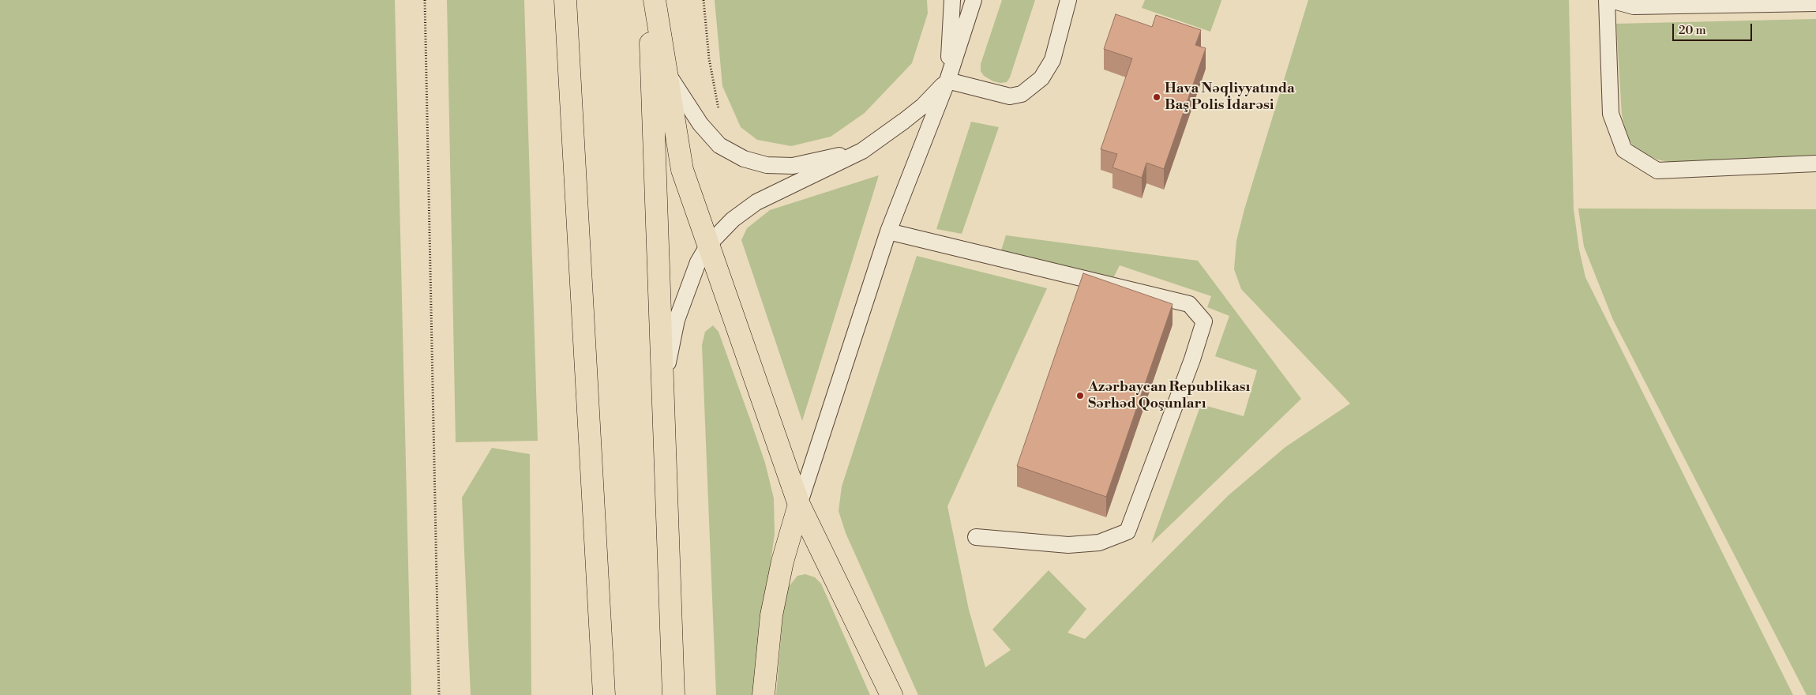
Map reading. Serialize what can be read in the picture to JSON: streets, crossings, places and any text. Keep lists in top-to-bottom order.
{
  "places": ["Hava Nəqliyyatında Baş Polis İdarəsi", "Azərbaycan Republikası Sərhəd Qoşunları"],
  "scale_bar": "20 m"
}
